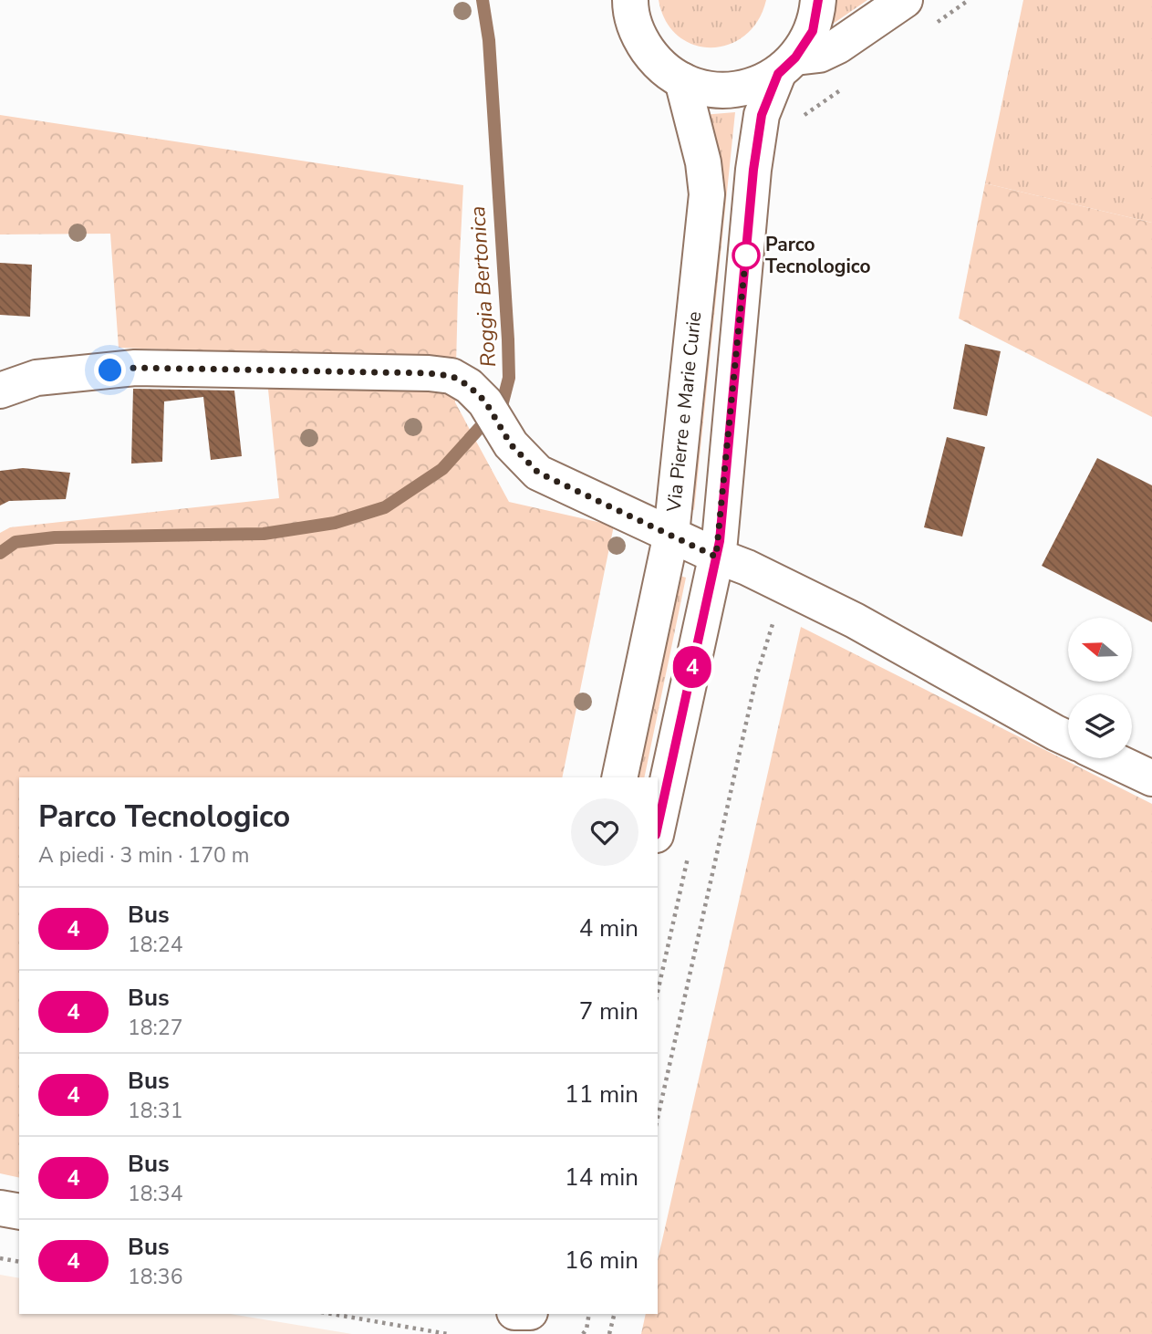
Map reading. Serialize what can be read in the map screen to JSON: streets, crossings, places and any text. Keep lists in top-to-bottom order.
{
  "streets": {
    "street": ["Via Pierre e Marie Curie"]
  },
  "water": ["Roggia Bertonica"],
  "places": ["Parco Tecnologico"],
  "lines": ["bus line 4"],
  "north": "left",
  "page": {
    "on_map": "4",
    "heading": ["Parco Tecnologico", "A piedi · 3 min · 170 m"],
    "list": [
      {
        "mark": "4",
        "name": "Bus",
        "note": "18:24",
        "value": "4 min"
      },
      {
        "mark": "4",
        "name": "Bus",
        "note": "18:27",
        "value": "7 min"
      },
      {
        "mark": "4",
        "name": "Bus",
        "note": "18:31",
        "value": "11 min"
      },
      {
        "mark": "4",
        "name": "Bus",
        "note": "18:34",
        "value": "14 min"
      },
      {
        "mark": "4",
        "name": "Bus",
        "note": "18:36",
        "value": "16 min"
      }
    ]
  }
}
